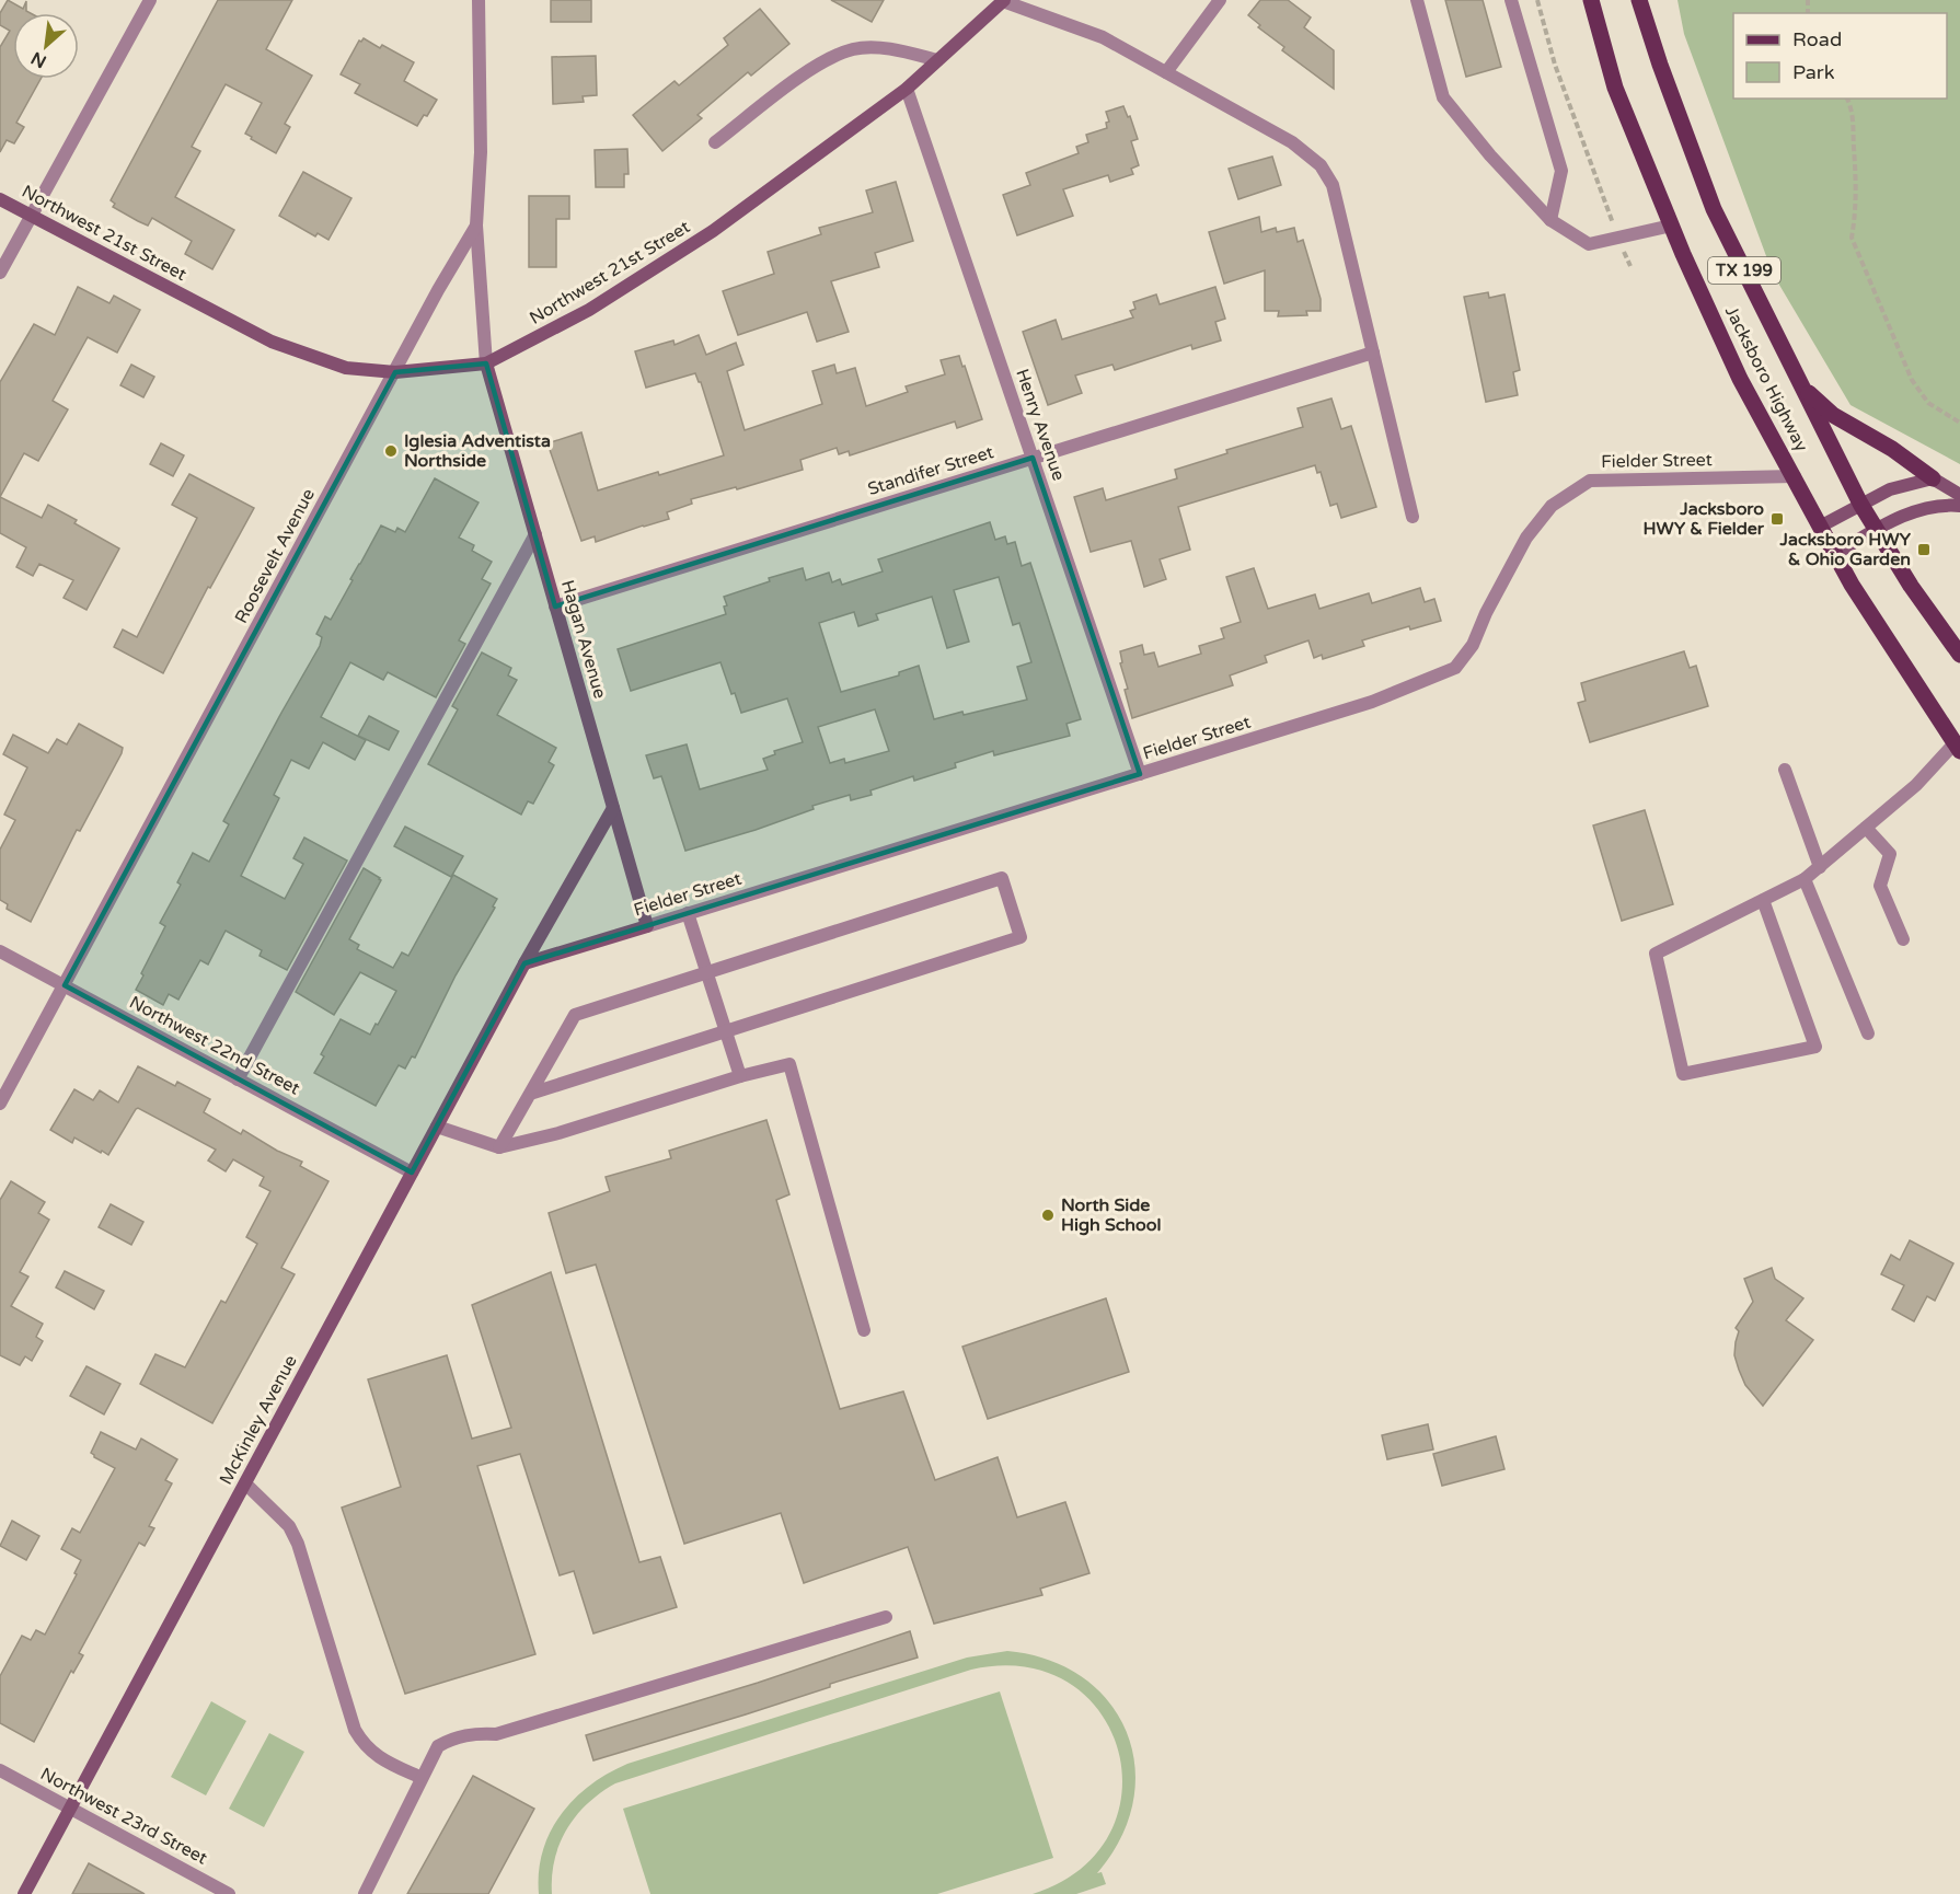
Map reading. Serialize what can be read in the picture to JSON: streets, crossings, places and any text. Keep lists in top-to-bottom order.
{
  "streets": {
    "main road": ["TX 199", "Jacksboro Highway"],
    "street": [
      "Northwest 21st Street",
      "Henry Avenue",
      "Fielder Street",
      "Standifer Street",
      "Roosevelt Avenue",
      "Hagan Avenue",
      "Northwest 22nd Street",
      "McKinley Avenue",
      "Northwest 23rd Street"
    ]
  },
  "crossings": [
    ["Northwest 21st Street", "Henry Avenue"],
    ["Northwest 21st Street", "Roosevelt Avenue"],
    ["Northwest 21st Street", "Hagan Avenue"],
    ["Jacksboro Highway", "Fielder Street"],
    ["Henry Avenue", "Fielder Street"],
    ["Henry Avenue", "Standifer Street"],
    ["Fielder Street", "Hagan Avenue"],
    ["Fielder Street", "McKinley Avenue"],
    ["Standifer Street", "Hagan Avenue"],
    ["Roosevelt Avenue", "Northwest 22nd Street"],
    ["Hagan Avenue", "McKinley Avenue"],
    ["Northwest 22nd Street", "McKinley Avenue"],
    ["McKinley Avenue", "Northwest 23rd Street"]
  ],
  "places": {
    "other": ["Iglesia Adventista Northside", "North Side High School"],
    "transit": ["Jacksboro HWY & Fielder", "Jacksboro HWY & Ohio Garden"]
  },
  "legend": ["Road", "Park"],
  "north": "bottom left"
}
